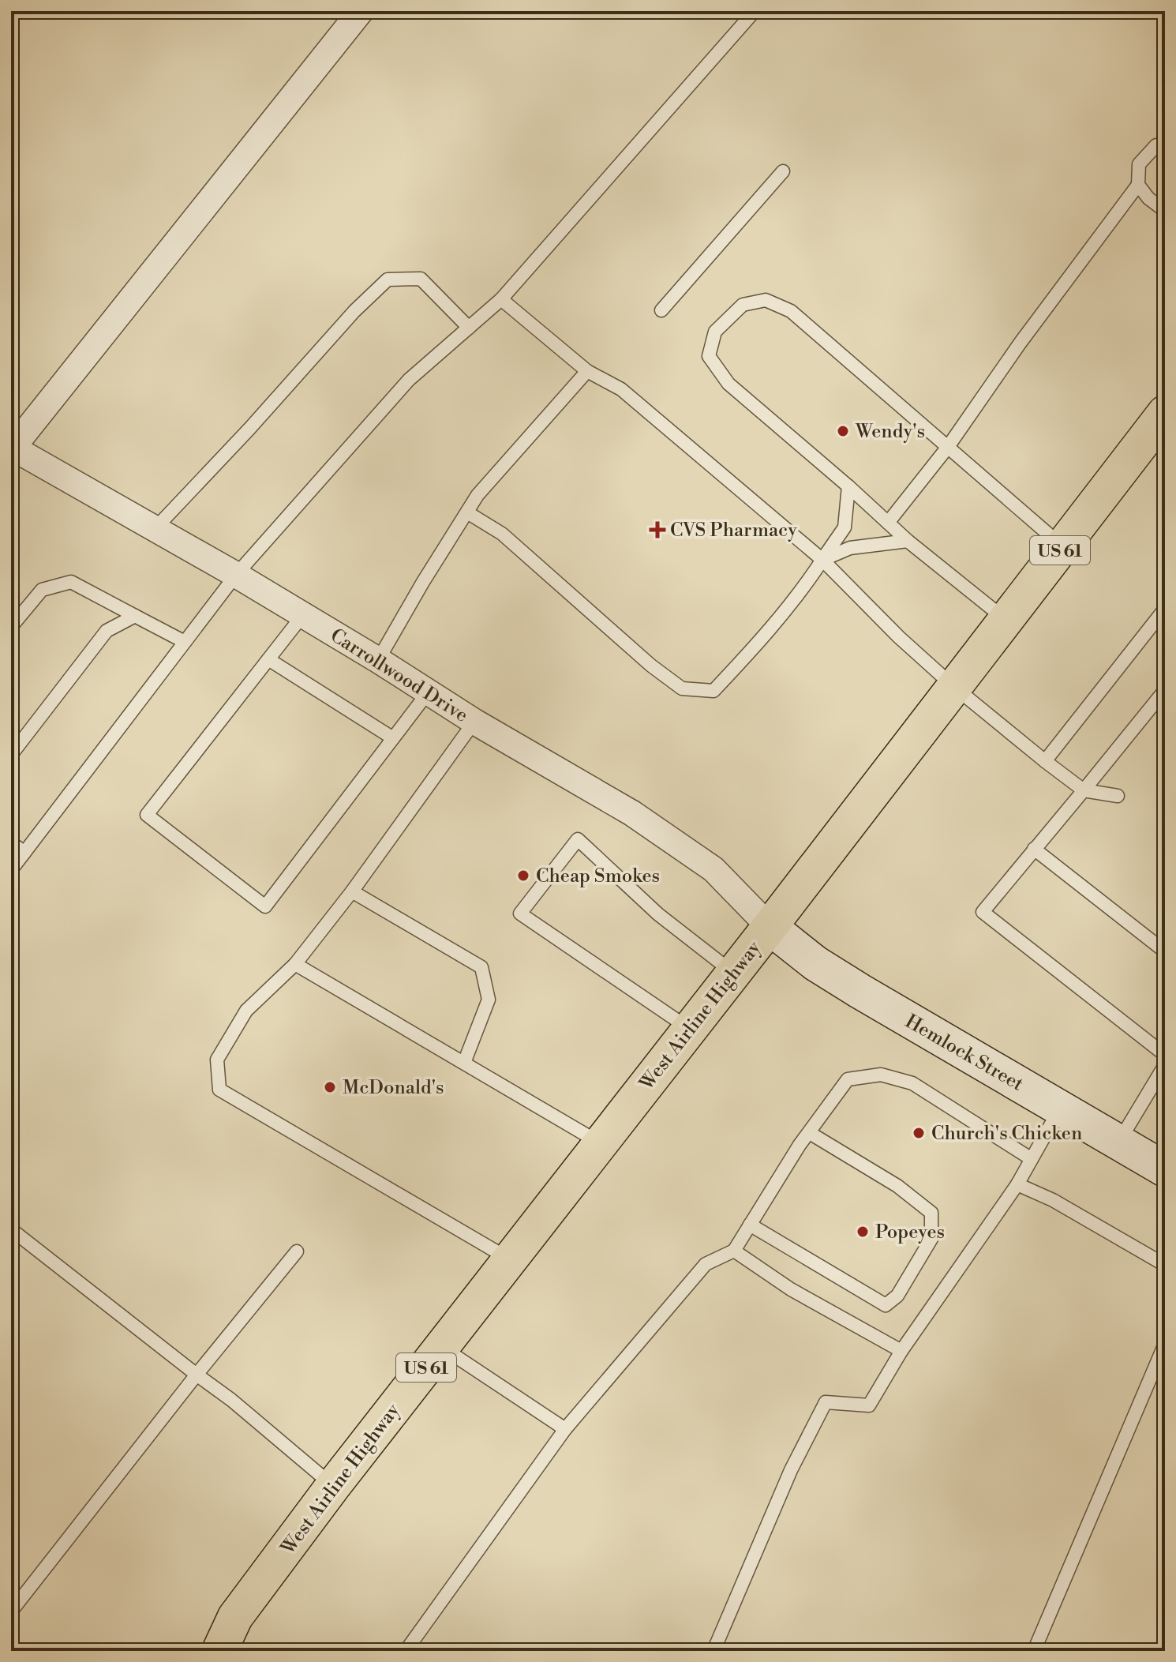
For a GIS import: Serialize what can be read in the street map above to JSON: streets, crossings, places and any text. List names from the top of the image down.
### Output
{
  "streets": {
    "highway": ["US 61", "West Airline Highway"],
    "street": ["Carrollwood Drive", "Hemlock Street"]
  },
  "crossings": [
    ["Carrollwood Drive", "West Airline Highway"],
    ["Carrollwood Drive", "Hemlock Street"],
    ["West Airline Highway", "Hemlock Street"]
  ],
  "places": {
    "other": [
      "Wendy's",
      "Cheap Smokes",
      "McDonald's",
      "Church's Chicken",
      "Popeyes"
    ],
    "health": ["CVS Pharmacy"]
  }
}
